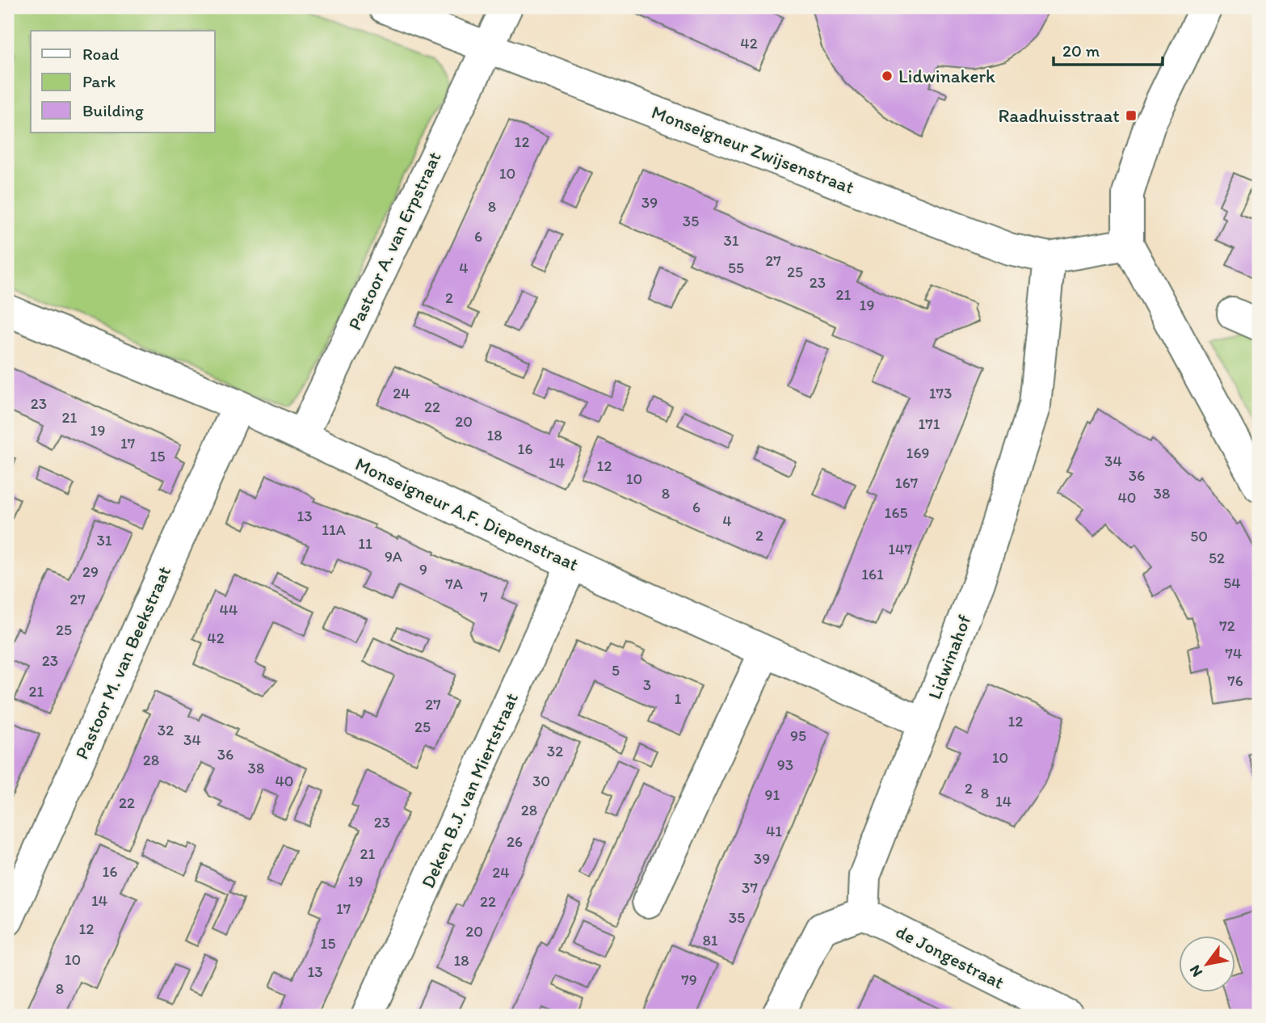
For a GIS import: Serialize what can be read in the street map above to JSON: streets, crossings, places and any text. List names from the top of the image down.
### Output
{
  "streets": {
    "street": [
      "Monseigneur Zwijsenstraat",
      "Pastoor A. van Erpstraat",
      "Monseigneur A.F. Diepenstraat",
      "Lidwinahof",
      "Pastoor M. van Beekstraat",
      "Deken B.J. van Miertstraat",
      "de Jongestraat"
    ]
  },
  "crossings": [
    ["Monseigneur Zwijsenstraat", "Pastoor A. van Erpstraat"],
    ["Monseigneur Zwijsenstraat", "Lidwinahof"],
    ["Pastoor A. van Erpstraat", "Monseigneur A.F. Diepenstraat"],
    ["Monseigneur A.F. Diepenstraat", "Lidwinahof"],
    ["Monseigneur A.F. Diepenstraat", "Pastoor M. van Beekstraat"],
    ["Monseigneur A.F. Diepenstraat", "Deken B.J. van Miertstraat"],
    ["Lidwinahof", "de Jongestraat"]
  ],
  "places": {
    "other": ["Lidwinakerk"],
    "transit": ["Raadhuisstraat"]
  },
  "house_numbers": [
    "42",
    "12",
    "10",
    "39",
    "8",
    "35",
    "6",
    "31",
    "27",
    "4",
    "55",
    "25",
    "23",
    "21",
    "2",
    "19",
    "24",
    "173",
    "23",
    "22",
    "21",
    "20",
    "171",
    "19",
    "18",
    "17",
    "16",
    "169",
    "15",
    "34",
    "14",
    "12",
    "36",
    "10",
    "167",
    "8",
    "38",
    "40",
    "6",
    "165",
    "13",
    "4",
    "11A",
    "2",
    "50",
    "31",
    "11",
    "147",
    "9A",
    "52",
    "9",
    "29",
    "161",
    "54",
    "7A",
    "7",
    "27",
    "44",
    "72",
    "25",
    "42",
    "74",
    "23",
    "5",
    "76",
    "3",
    "21",
    "1",
    "27",
    "12",
    "25",
    "32",
    "95",
    "34",
    "32",
    "36",
    "10",
    "28",
    "93",
    "38",
    "40",
    "30",
    "2",
    "8",
    "91",
    "14",
    "22",
    "28",
    "23",
    "41",
    "26",
    "21",
    "39",
    "16",
    "24",
    "19",
    "37",
    "14",
    "22",
    "17",
    "35",
    "12",
    "20",
    "81",
    "15",
    "10",
    "18",
    "13",
    "79",
    "8"
  ],
  "legend": ["Road", "Park", "Building"],
  "scale_bar": "20 m",
  "north": "bottom left"
}
